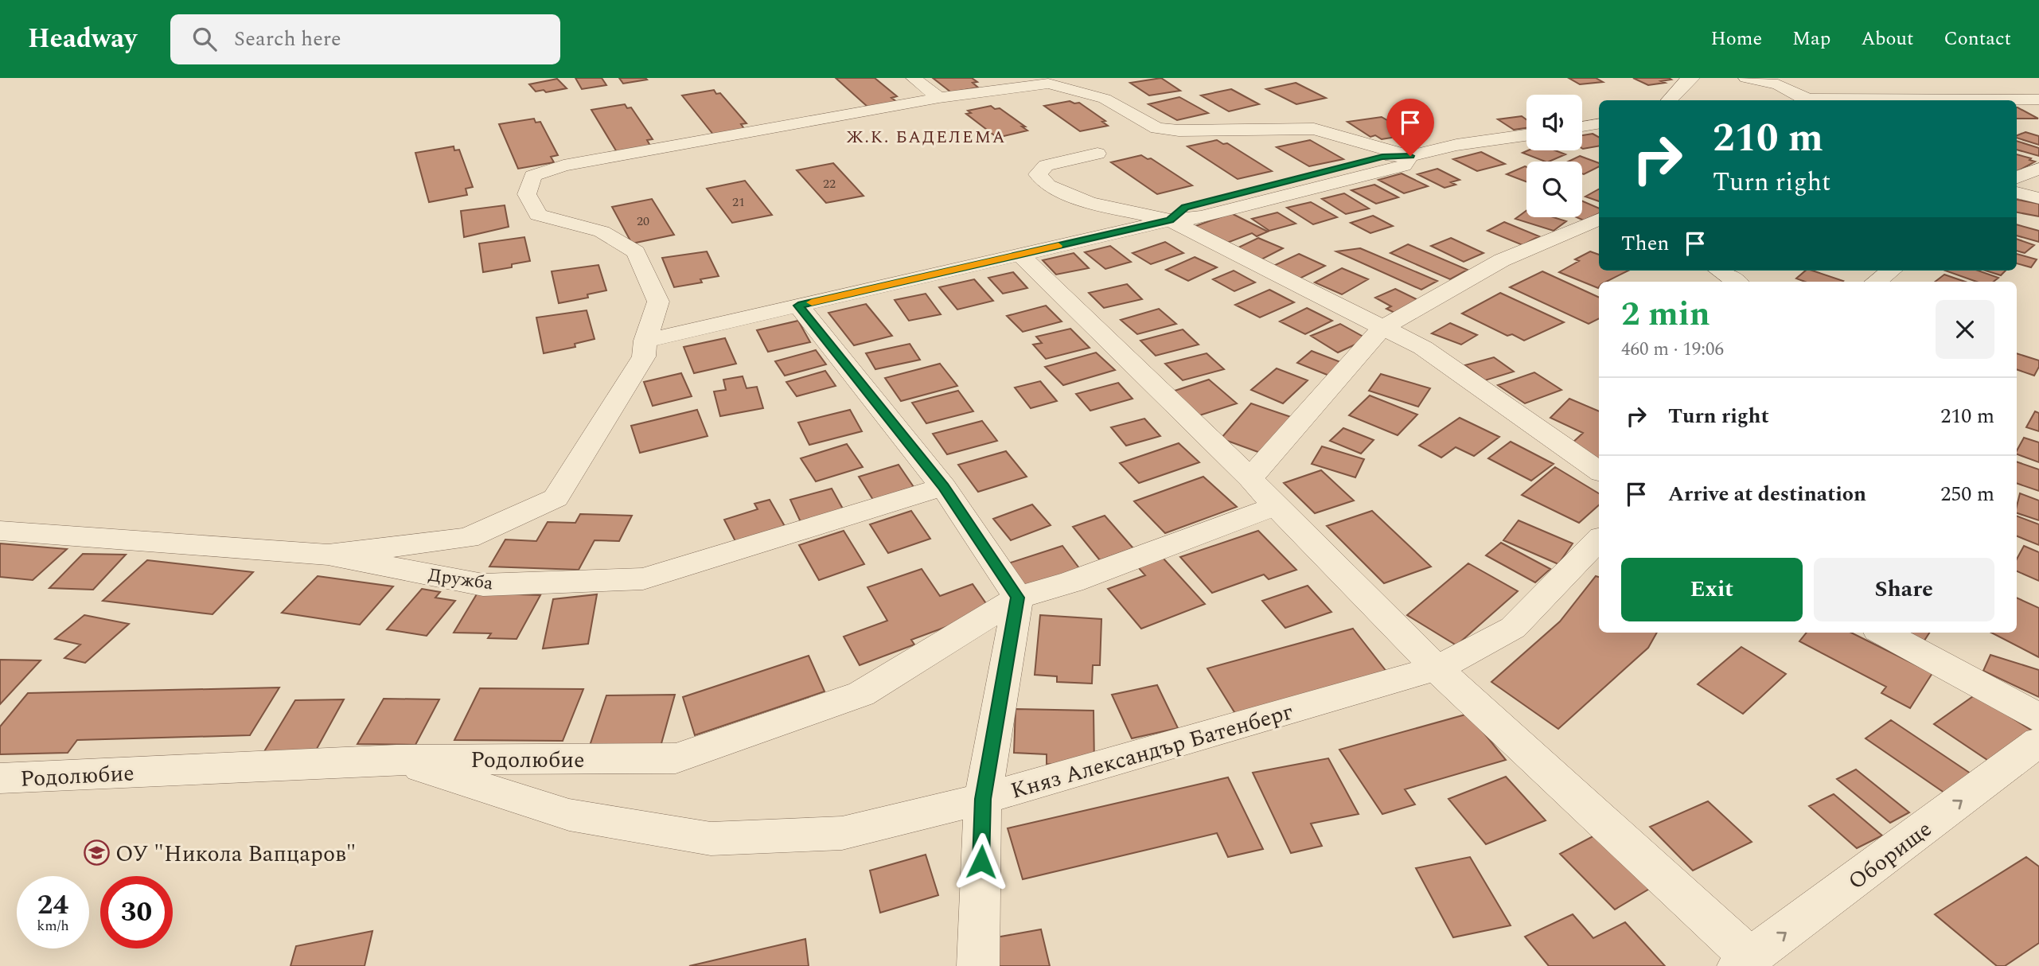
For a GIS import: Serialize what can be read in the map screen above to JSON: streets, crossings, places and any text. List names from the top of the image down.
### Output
{
  "streets": {
    "street": [
      "Дружба",
      "Княз Александър Батенберг",
      "Родолюбие",
      "Оборище"
    ]
  },
  "crossings": [
    ["Княз Александър Батенберг", "Родолюбие"]
  ],
  "one_way": ["Оборище"],
  "districts": ["Ж.К. БАДЕЛЕМА"],
  "places": {
    "school or university": ["ОУ \"Никола Вапцаров\""]
  },
  "house_numbers": ["22", "21", "20"],
  "page": {
    "header": "Headway",
    "search": "Search here",
    "nav": [
      "Home",
      "Map",
      "About",
      "Contact"
    ],
    "turn": ["210 m", "Turn right"],
    "then": "Then",
    "heading": ["2 min", "460 m · 19:06"],
    "list": [
      {
        "name": "Turn right",
        "value": "210 m"
      },
      {
        "name": "Arrive at destination",
        "value": "250 m"
      }
    ],
    "buttons": ["Exit", "Share"],
    "speed": "24 km/h",
    "limit": "30"
  }
}
